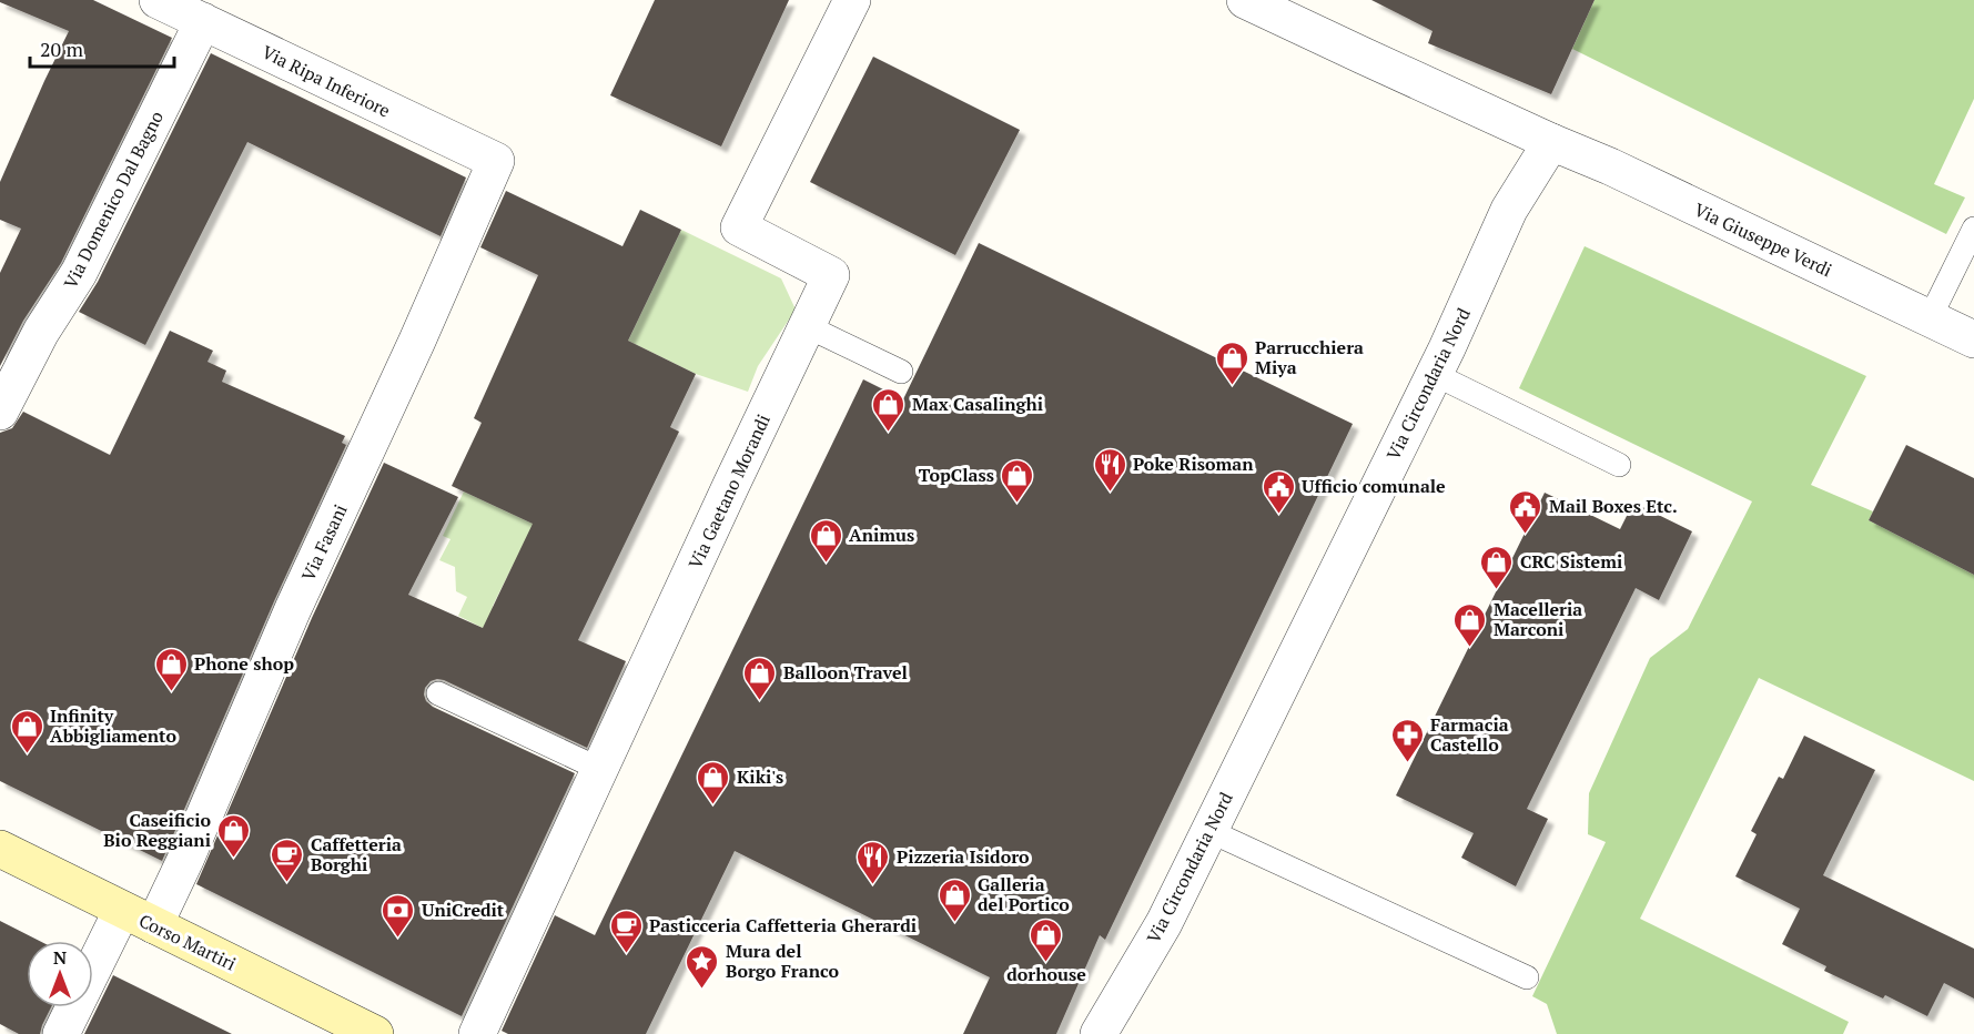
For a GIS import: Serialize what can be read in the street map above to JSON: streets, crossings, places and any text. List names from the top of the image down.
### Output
{
  "streets": {
    "main road": ["Corso Martiri"],
    "street": [
      "Via Ripa Inferiore",
      "Via Domenico Dal Bagno",
      "Via Giuseppe Verdi",
      "Via Circondaria Nord",
      "Via Gaetano Morandi",
      "Via Fasani"
    ]
  },
  "crossings": [
    ["Via Ripa Inferiore", "Via Domenico Dal Bagno"],
    ["Via Ripa Inferiore", "Via Fasani"],
    ["Via Giuseppe Verdi", "Via Circondaria Nord"],
    ["Via Fasani", "Corso Martiri"]
  ],
  "places": {
    "shop": [
      "Parrucchiera Miya",
      "Max Casalinghi",
      "TopClass",
      "Animus",
      "CRC Sistemi",
      "Macelleria Marconi",
      "Phone shop",
      "Balloon Travel",
      "Infinity Abbigliamento",
      "Kiki's",
      "Caseificio Bio Reggiani",
      "Galleria del Portico",
      "dorhouse"
    ],
    "restaurant": ["Poke Risoman", "Pizzeria Isidoro"],
    "public building": ["Ufficio comunale", "Mail Boxes Etc."],
    "pharmacy": ["Farmacia Castello"],
    "cafe": ["Caffetteria Borghi", "Pasticceria Caffetteria Gherardi"],
    "bank": ["UniCredit"],
    "place": ["Mura del Borgo Franco"]
  },
  "scale_bar": "20 m",
  "north": "top"
}
